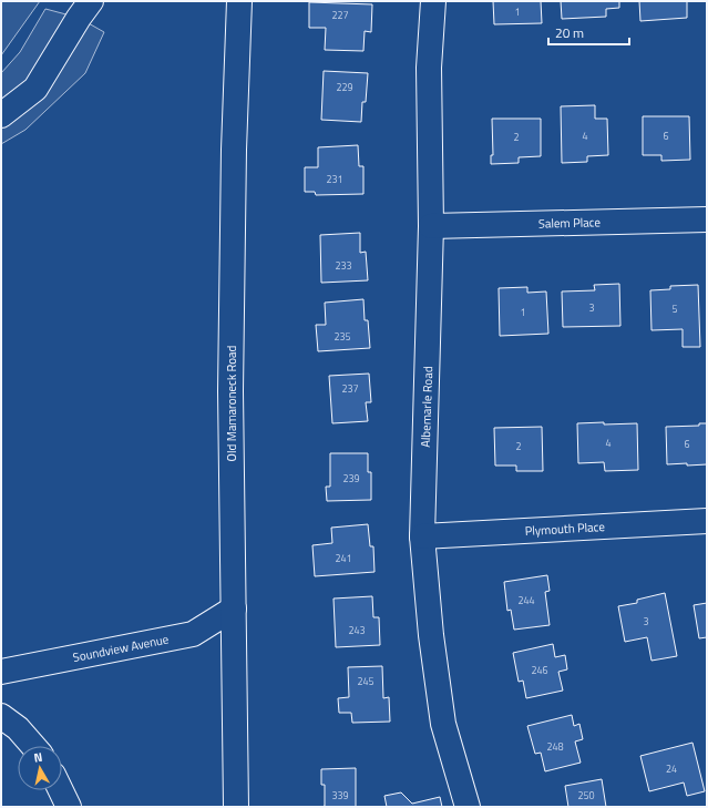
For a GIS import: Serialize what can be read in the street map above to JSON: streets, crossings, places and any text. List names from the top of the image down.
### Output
{
  "streets": {
    "street": [
      "Salem Place",
      "Old Mamaroneck Road",
      "Albemarle Road",
      "Plymouth Place",
      "Soundview Avenue"
    ]
  },
  "crossings": [
    ["Salem Place", "Albemarle Road"],
    ["Old Mamaroneck Road", "Soundview Avenue"],
    ["Albemarle Road", "Plymouth Place"]
  ],
  "house_numbers": [
    "1",
    "227",
    "229",
    "4",
    "6",
    "2",
    "231",
    "233",
    "3",
    "5",
    "1",
    "235",
    "237",
    "4",
    "6",
    "2",
    "239",
    "241",
    "244",
    "3",
    "243",
    "246",
    "245",
    "248",
    "24",
    "339",
    "250"
  ],
  "scale_bar": "20 m",
  "north": "top"
}
